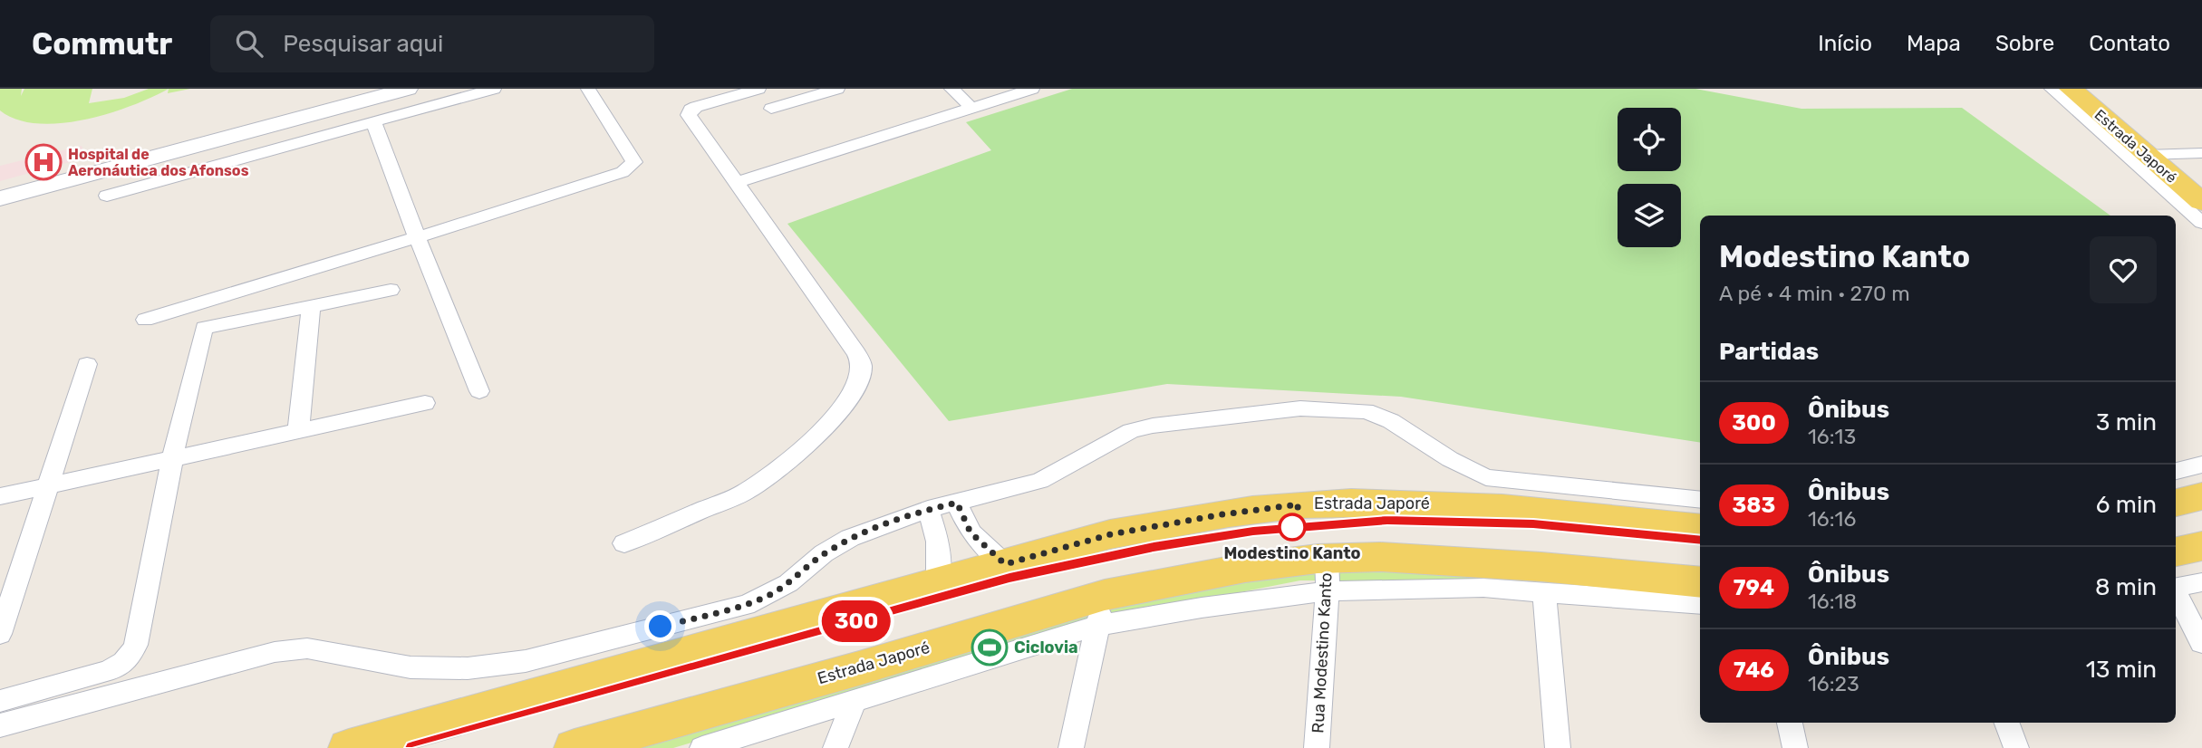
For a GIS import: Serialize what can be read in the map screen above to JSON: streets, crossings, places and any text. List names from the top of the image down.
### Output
{
  "streets": {
    "main road": ["Estrada Japoré"],
    "street": ["Rua Modestino Kanto"]
  },
  "crossings": [
    ["Estrada Japoré", "Rua Modestino Kanto"]
  ],
  "places": {
    "hospital": ["Hospital de Aeronáutica dos Afonsos"],
    "other": ["Modestino Kanto"],
    "sports": ["Ciclovia"]
  },
  "lines": ["bus line 300"],
  "page": {
    "header": "Commutr",
    "search": "Pesquisar aqui",
    "nav": [
      "Início",
      "Mapa",
      "Sobre",
      "Contato"
    ],
    "on_map": "300",
    "heading": [
      ["Modestino Kanto", "A pé · 4 min · 270 m"],
      "Partidas"
    ],
    "list": [
      {
        "mark": "300",
        "name": "Ônibus",
        "note": "16:13",
        "value": "3 min"
      },
      {
        "mark": "383",
        "name": "Ônibus",
        "note": "16:16",
        "value": "6 min"
      },
      {
        "mark": "794",
        "name": "Ônibus",
        "note": "16:18",
        "value": "8 min"
      },
      {
        "mark": "746",
        "name": "Ônibus",
        "note": "16:23",
        "value": "13 min"
      }
    ]
  }
}
